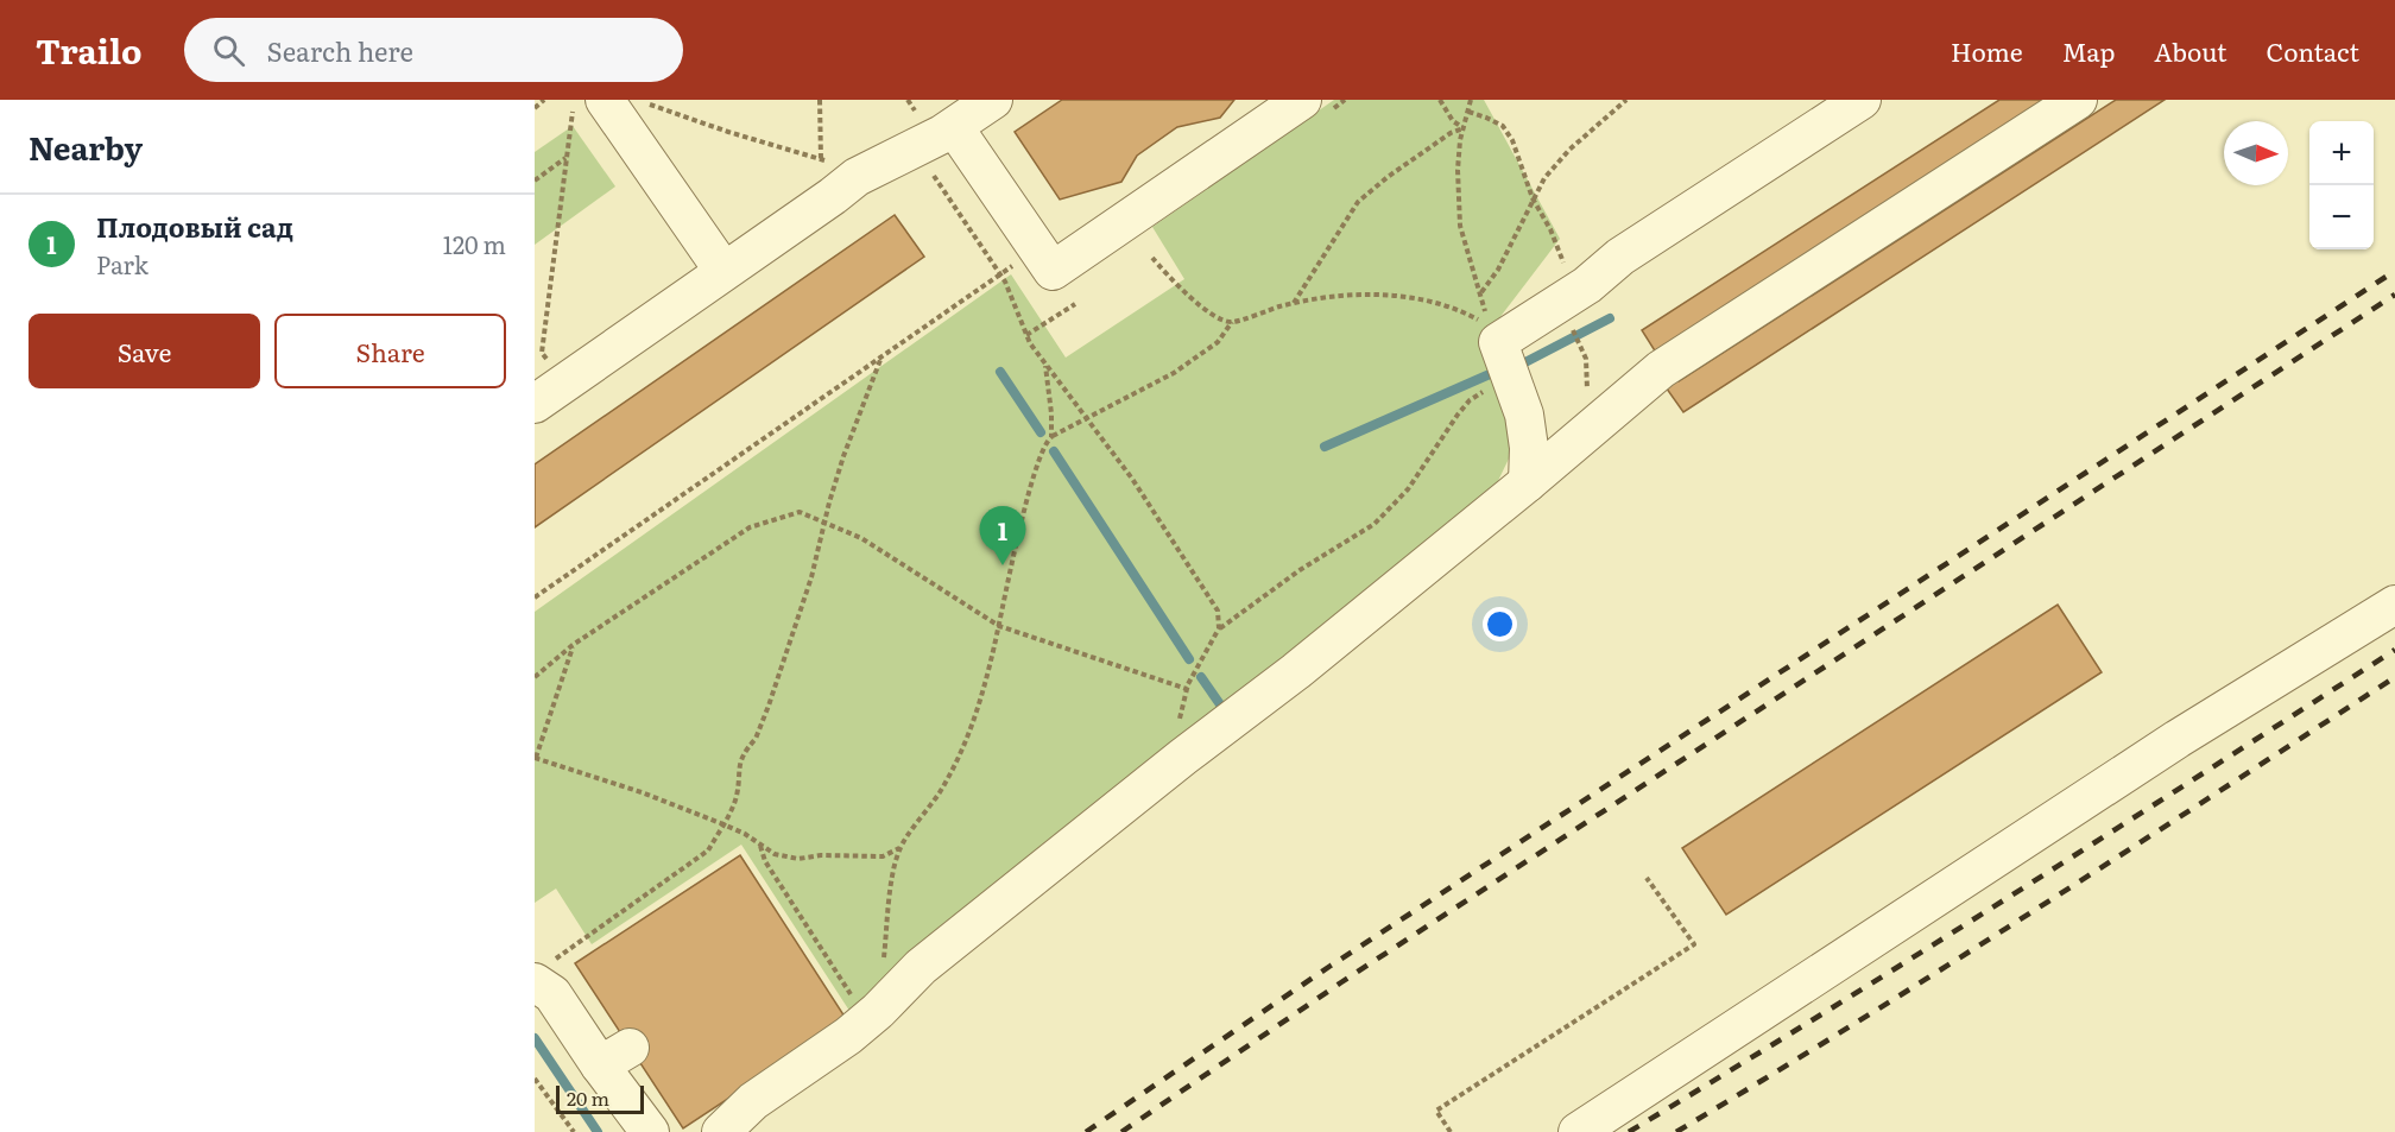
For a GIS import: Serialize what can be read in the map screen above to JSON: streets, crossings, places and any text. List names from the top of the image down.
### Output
{
  "scale_bar": "20 m",
  "north": "right",
  "page": {
    "header": "Trailo",
    "search": "Search here",
    "nav": [
      "Home",
      "Map",
      "About",
      "Contact"
    ],
    "heading": "Nearby",
    "map_buttons": ["+", "−"],
    "list": [
      {
        "mark": "1",
        "name": "Плодовый сад",
        "note": "Park",
        "value": "120 m"
      }
    ],
    "buttons": ["Save", "Share"],
    "pins": "1",
    "scale": "20 m"
  }
}
